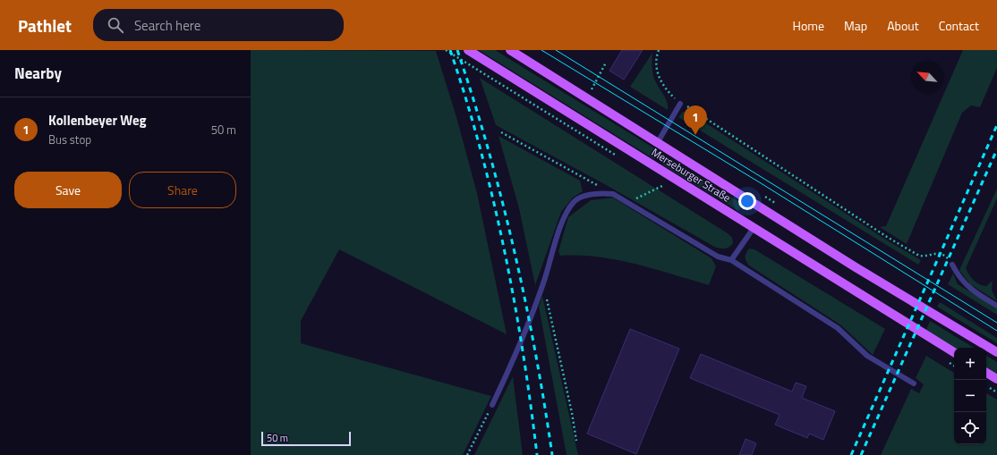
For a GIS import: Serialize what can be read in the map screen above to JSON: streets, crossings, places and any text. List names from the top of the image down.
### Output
{
  "streets": {
    "main road": ["Merseburger Straße"]
  },
  "scale_bar": "50 m",
  "north": "top left",
  "page": {
    "header": "Pathlet",
    "search": "Search here",
    "nav": [
      "Home",
      "Map",
      "About",
      "Contact"
    ],
    "heading": "Nearby",
    "list": [
      {
        "mark": "1",
        "name": "Kollenbeyer Weg",
        "note": "Bus stop",
        "value": "50 m"
      }
    ],
    "pins": "1",
    "buttons": ["Save", "Share"],
    "map_buttons": ["+", "−"],
    "scale": "50 m"
  }
}
